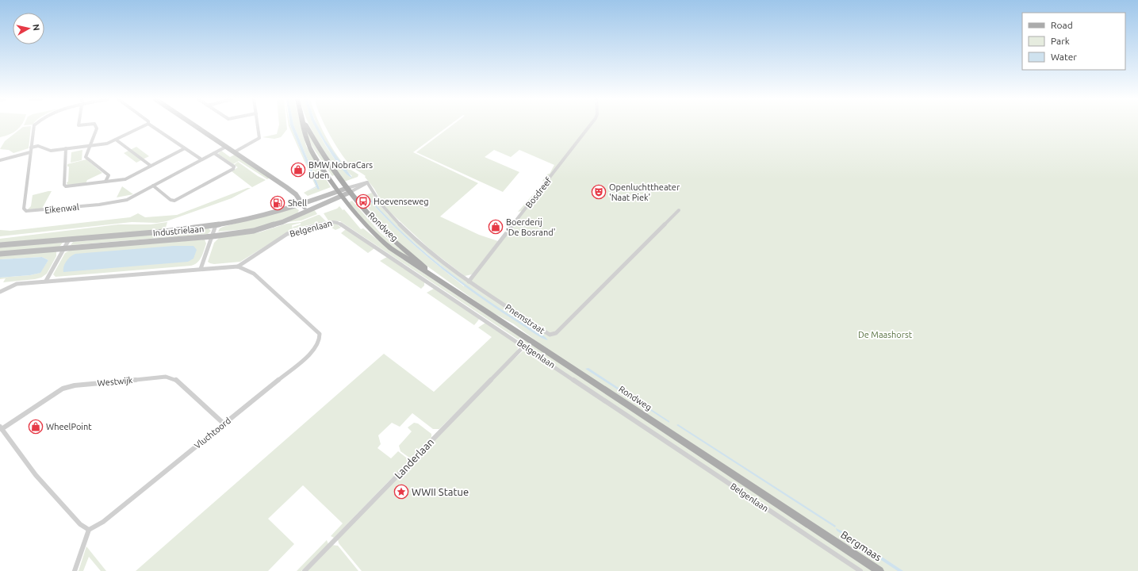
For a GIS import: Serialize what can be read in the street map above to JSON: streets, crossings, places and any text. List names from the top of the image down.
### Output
{
  "streets": {
    "main road": ["Rondweg", "Industrielaan", "Bergmaas"],
    "street": [
      "Bosdreef",
      "Eikenwal",
      "Belgenlaan",
      "Pnemstraat",
      "Westwijk",
      "Vluchtoord",
      "Landerlaan"
    ]
  },
  "crossings": [
    ["Bosdreef", "Pnemstraat"],
    ["Rondweg", "Industrielaan"],
    ["Rondweg", "Pnemstraat"],
    ["Rondweg", "Bergmaas"],
    ["Belgenlaan", "Vluchtoord"],
    ["Belgenlaan", "Landerlaan"],
    ["Industrielaan", "Pnemstraat"],
    ["Westwijk", "Vluchtoord"]
  ],
  "parks": ["De Maashorst"],
  "places": {
    "shop": ["BMW NobraCars Uden", "Boerderij 'De Bosrand'", "WheelPoint"],
    "theatre": ["Openluchttheater 'Naat Piek'"],
    "bus stop": ["Hoevenseweg"],
    "fuel station": ["Shell"],
    "place": ["WWII Statue"]
  },
  "legend": ["Road", "Park", "Water"],
  "north": "right"
}
